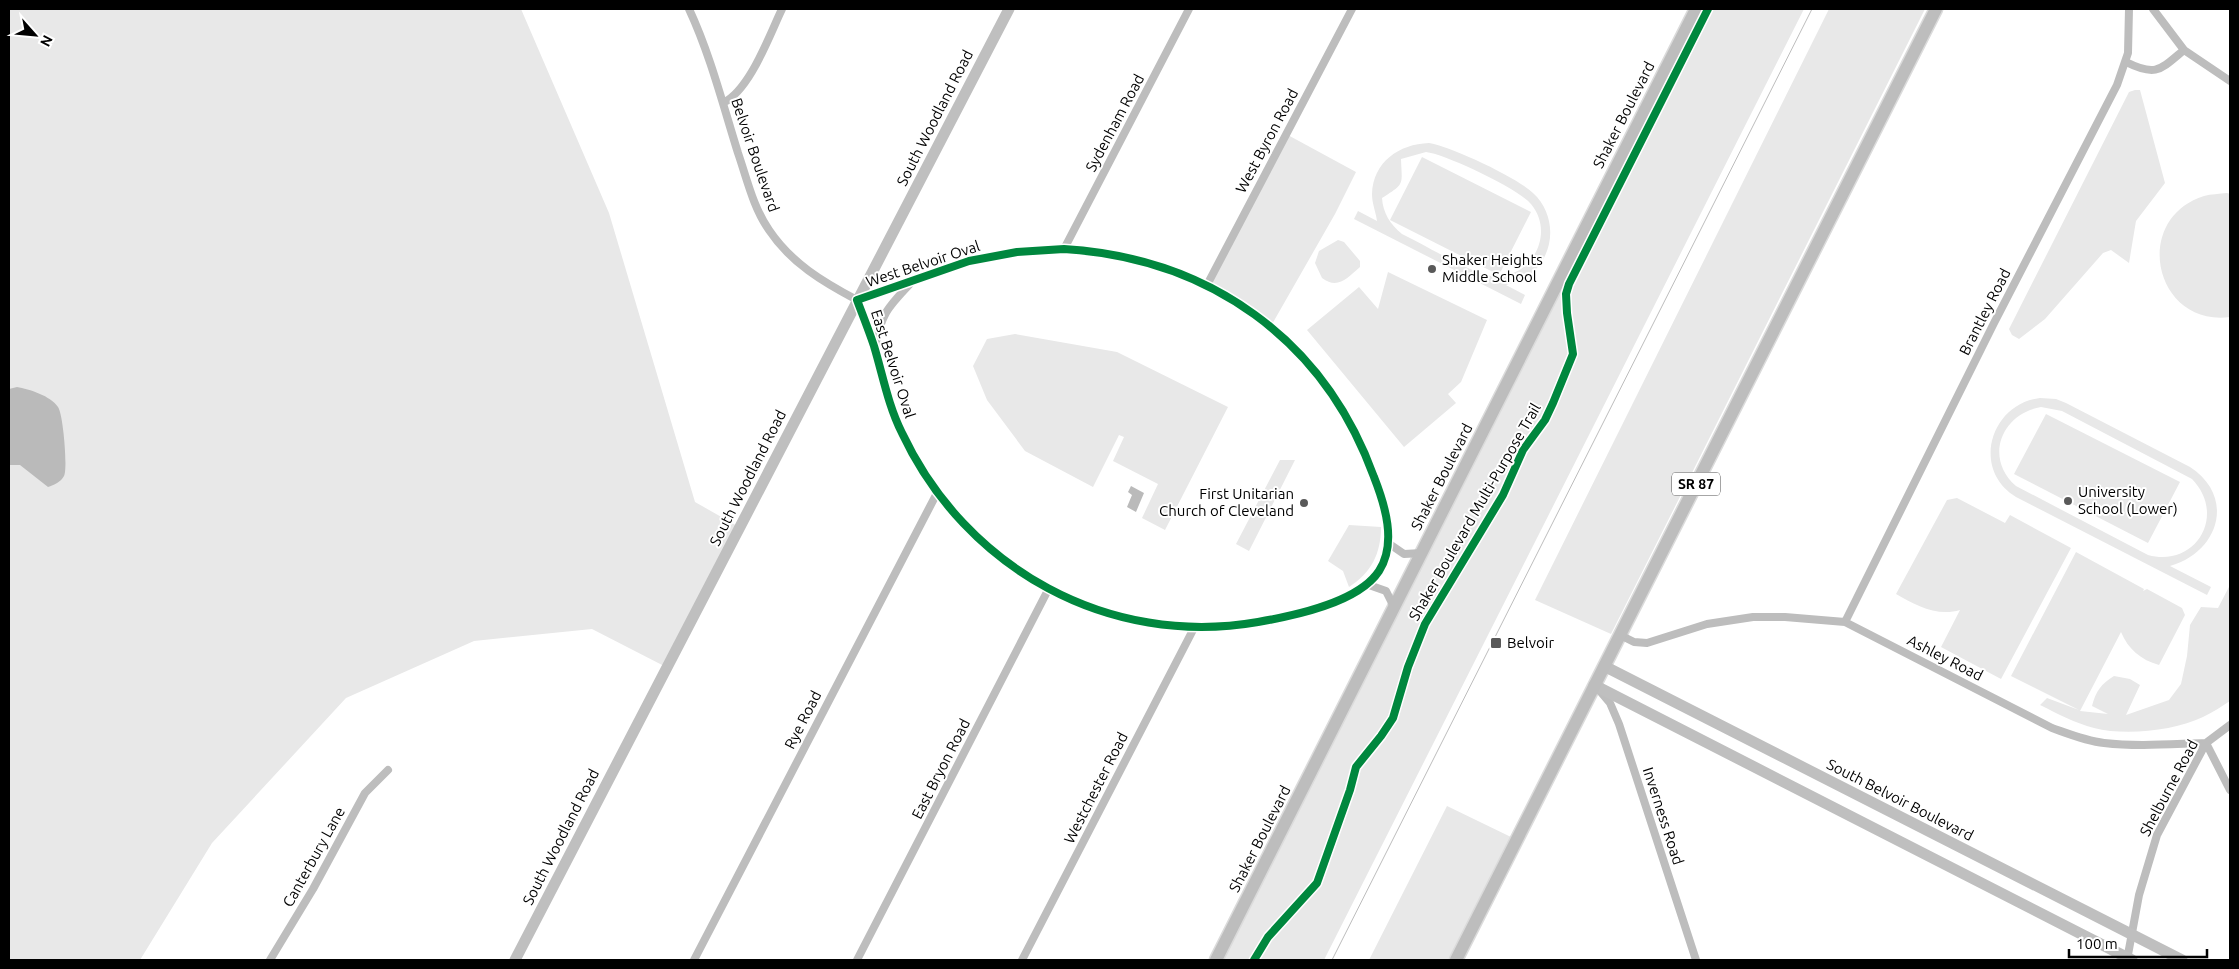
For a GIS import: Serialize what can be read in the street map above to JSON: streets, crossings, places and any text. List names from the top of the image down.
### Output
{
  "streets": {
    "main road": ["Shaker Boulevard", "SR 87"],
    "street": [
      "South Woodland Road",
      "Sydenham Road",
      "West Byron Road",
      "Belvoir Boulevard",
      "West Belvoir Oval",
      "Brantley Road",
      "East Belvoir Oval",
      "Ashley Road",
      "Rye Road",
      "East Bryon Road",
      "Westchester Road",
      "Shelburne Road",
      "South Belvoir Boulevard",
      "Inverness Road",
      "Canterbury Lane"
    ],
    "cycle path": ["Shaker Boulevard Multi-Purpose Trail"]
  },
  "crossings": [
    ["South Woodland Road", "Belvoir Boulevard"],
    ["South Woodland Road", "West Belvoir Oval"],
    ["South Woodland Road", "East Belvoir Oval"],
    ["Sydenham Road", "West Belvoir Oval"],
    ["West Byron Road", "West Belvoir Oval"],
    ["Belvoir Boulevard", "West Belvoir Oval"],
    ["Belvoir Boulevard", "East Belvoir Oval"],
    ["West Belvoir Oval", "East Belvoir Oval"],
    ["Brantley Road", "Ashley Road"],
    ["East Belvoir Oval", "Rye Road"],
    ["East Belvoir Oval", "East Bryon Road"],
    ["East Belvoir Oval", "Westchester Road"],
    ["SR 87", "Ashley Road"],
    ["SR 87", "South Belvoir Boulevard"],
    ["SR 87", "Inverness Road"],
    ["Ashley Road", "Shelburne Road"],
    ["Shelburne Road", "South Belvoir Boulevard"]
  ],
  "places": {
    "other": ["Shaker Heights Middle School", "University School (Lower)", "First Unitarian Church of Cleveland"],
    "transit": ["Belvoir"]
  },
  "scale_bar": "100 m",
  "north": "bottom right"
}
